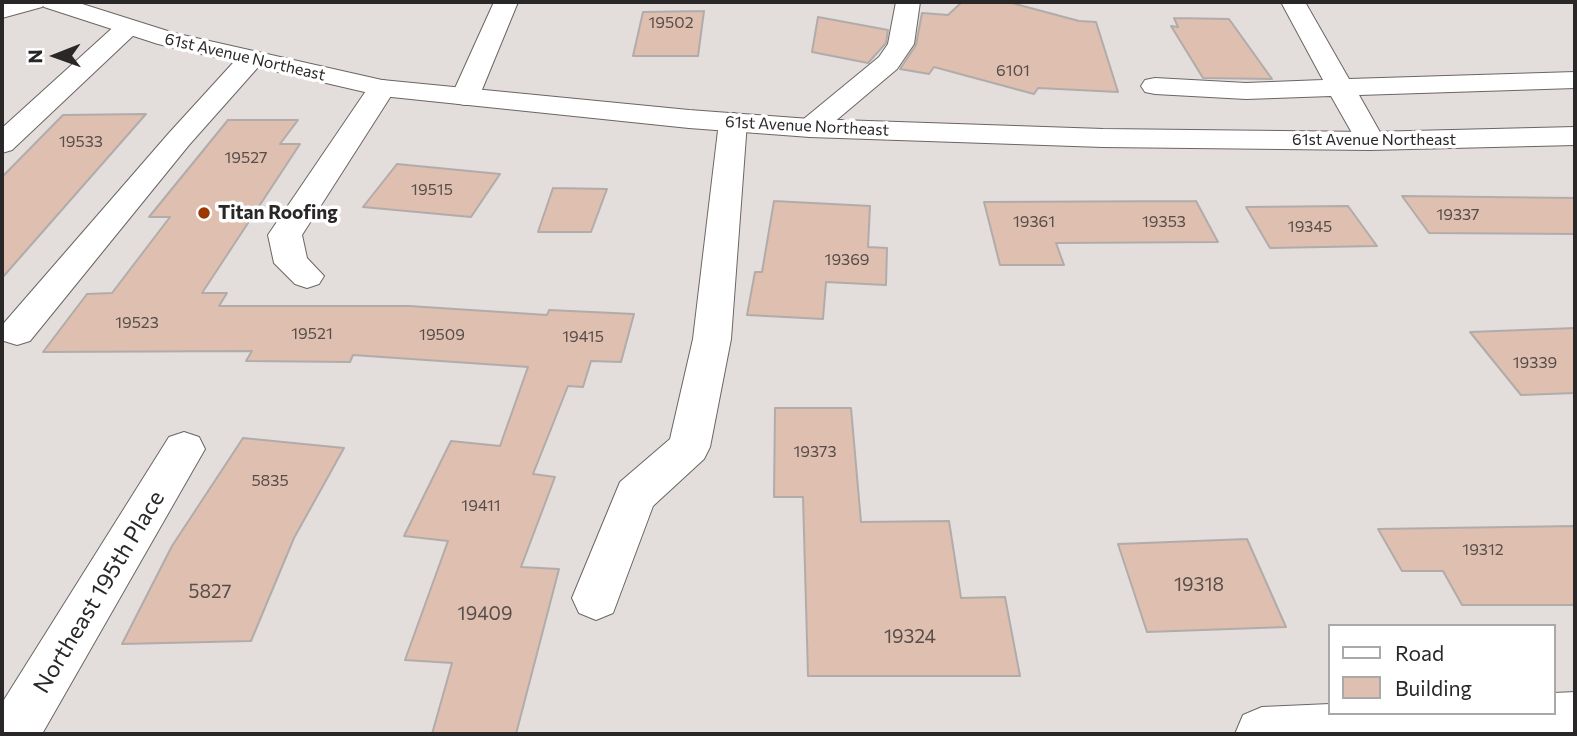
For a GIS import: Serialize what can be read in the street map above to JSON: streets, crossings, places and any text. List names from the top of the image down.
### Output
{
  "streets": {
    "main road": ["61st Avenue Northeast", "Northeast 195th Place"]
  },
  "places": ["Titan Roofing"],
  "house_numbers": [
    "19502",
    "6101",
    "19533",
    "19527",
    "19515",
    "19337",
    "19361",
    "19353",
    "19345",
    "19369",
    "19523",
    "19521",
    "19509",
    "19415",
    "19339",
    "19373",
    "5835",
    "19411",
    "19312",
    "19318",
    "5827",
    "19409",
    "19324"
  ],
  "legend": ["Road", "Building"],
  "north": "left"
}
